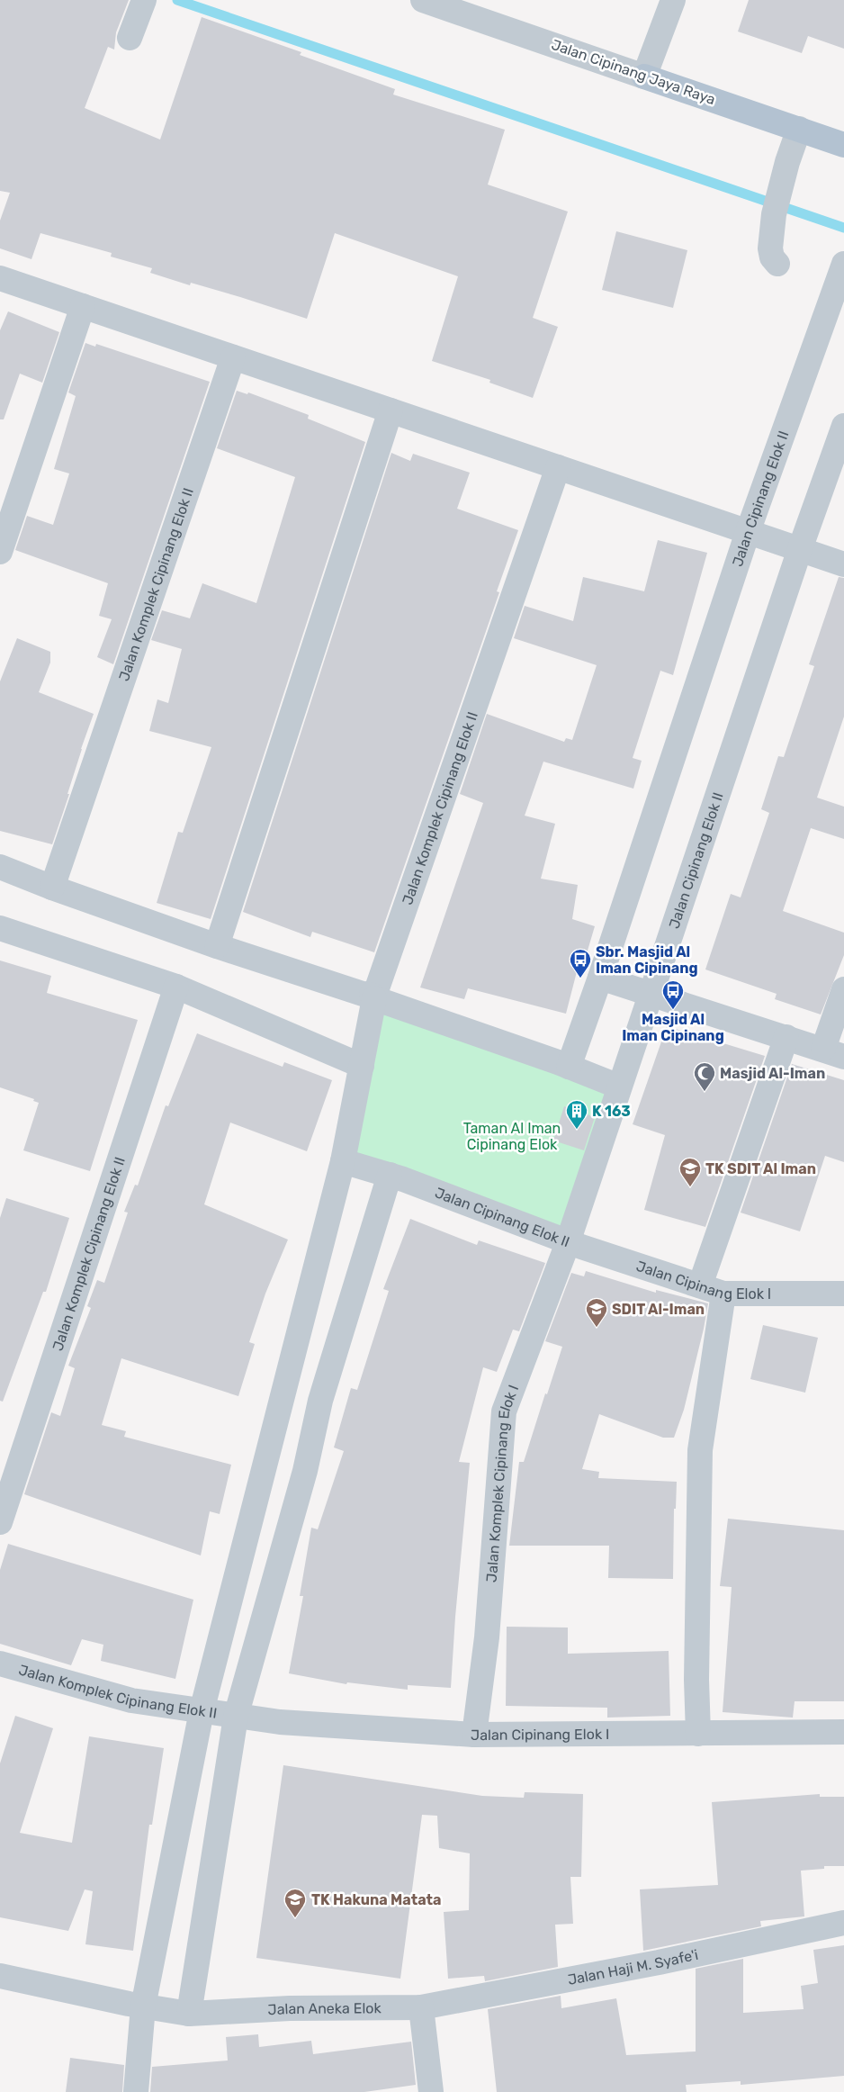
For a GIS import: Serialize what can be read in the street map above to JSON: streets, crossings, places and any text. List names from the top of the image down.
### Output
{
  "streets": {
    "main road": ["Jalan Cipinang Jaya Raya"],
    "street": [
      "Jalan Cipinang Elok II",
      "Jalan Komplek Cipinang Elok II",
      "Jalan Cipinang Elok I",
      "Jalan Komplek Cipinang Elok I",
      "Jalan Haji M. Syafe'i",
      "Jalan Aneka Elok"
    ]
  },
  "crossings": [
    ["Jalan Cipinang Elok II", "Jalan Komplek Cipinang Elok II"],
    ["Jalan Cipinang Elok II", "Jalan Cipinang Elok I"],
    ["Jalan Cipinang Elok II", "Jalan Komplek Cipinang Elok I"],
    ["Jalan Komplek Cipinang Elok II", "Jalan Cipinang Elok I"],
    ["Jalan Komplek Cipinang Elok II", "Jalan Aneka Elok"],
    ["Jalan Cipinang Elok I", "Jalan Komplek Cipinang Elok I"],
    ["Jalan Haji M. Syafe'i", "Jalan Aneka Elok"]
  ],
  "parks": ["Taman Al Iman Cipinang Elok"],
  "places": {
    "bus stop": ["Sbr. Masjid Al Iman Cipinang", "Masjid Al Iman Cipinang"],
    "mosque": ["Masjid Al-Iman"],
    "building": ["K 163"],
    "school or university": ["TK SDIT Al Iman", "SDIT Al-Iman", "TK Hakuna Matata"]
  }
}
